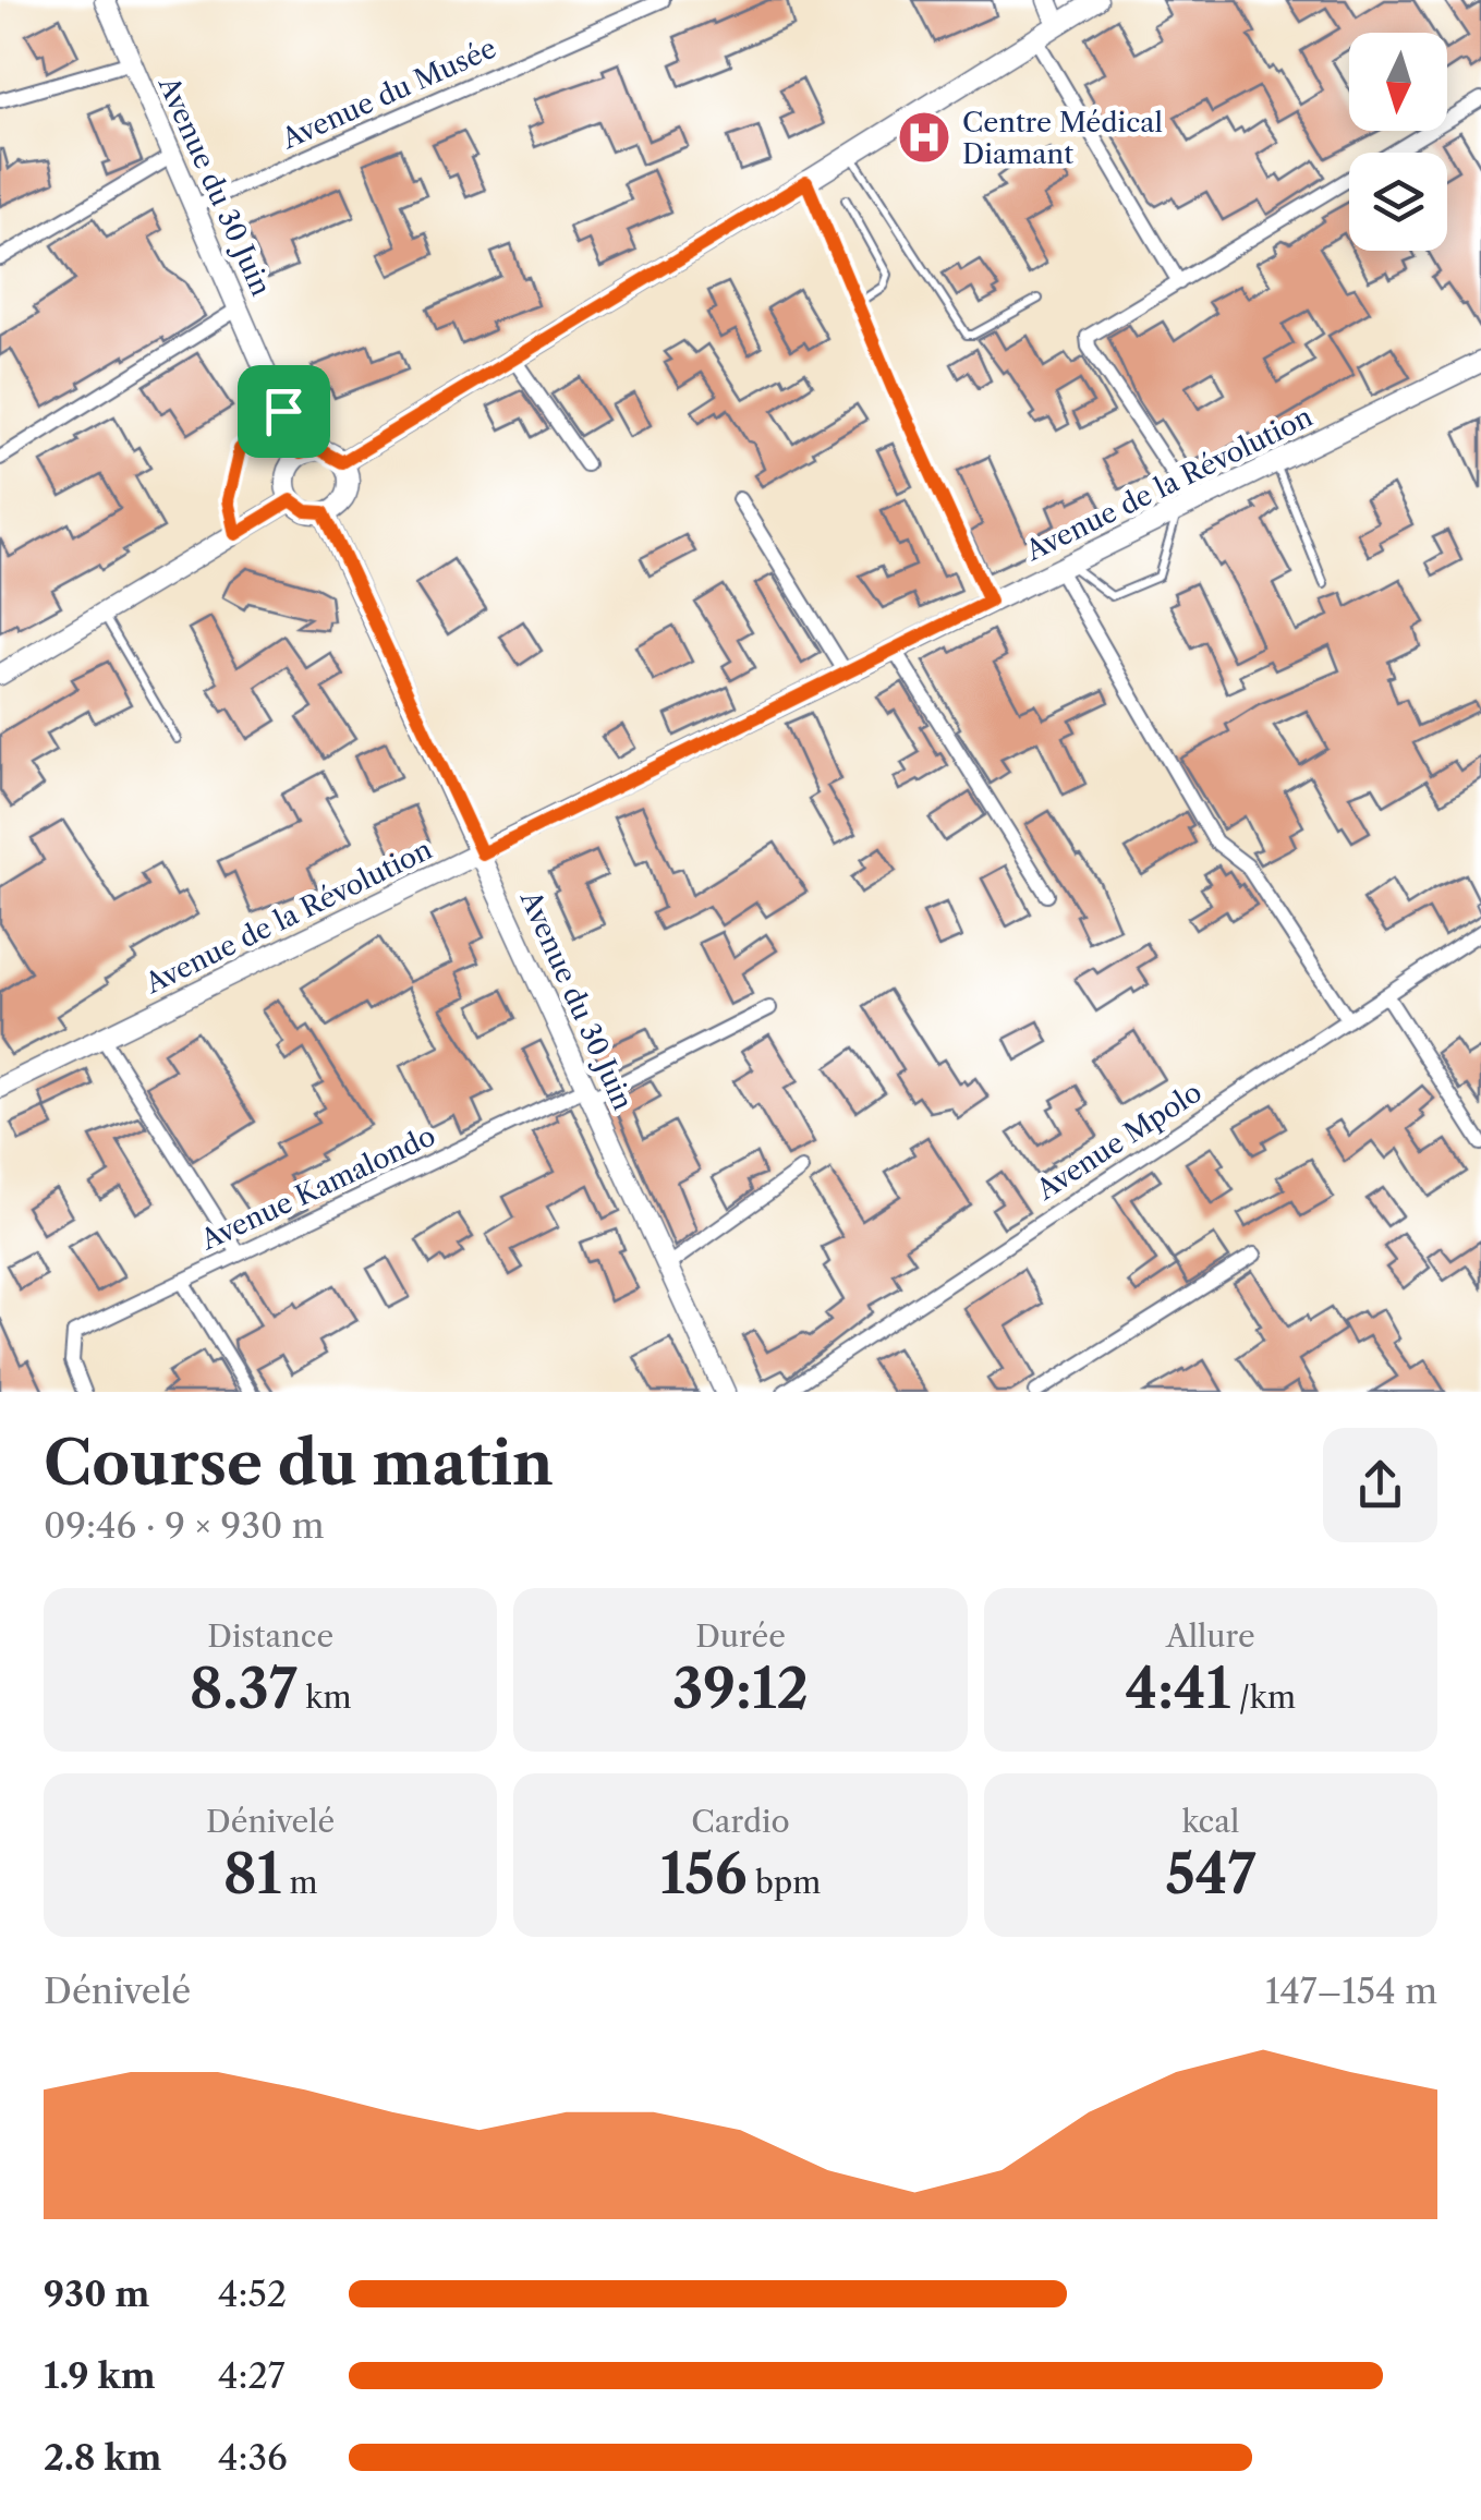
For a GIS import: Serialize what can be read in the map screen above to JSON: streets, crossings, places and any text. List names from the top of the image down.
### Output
{
  "streets": {
    "street": [
      "Avenue du Musée",
      "Avenue du 30 Juin",
      "Avenue de la Révolution",
      "Avenue Mpolo",
      "Avenue Kamalondo"
    ]
  },
  "crossings": [
    ["Avenue du Musée", "Avenue du 30 Juin"],
    ["Avenue du 30 Juin", "Avenue de la Révolution"],
    ["Avenue du 30 Juin", "Avenue Kamalondo"]
  ],
  "places": {
    "hospital": ["Centre Médical Diamant"]
  },
  "north": "bottom",
  "page": {
    "heading": ["Course du matin", "09:46 · 9 × 930 m"],
    "stats": [
      ["Distance", "8.37 km"],
      ["Durée", "39:12"],
      ["Allure", "4:41 /km"],
      ["Dénivelé", "81 m"],
      ["Cardio", "156 bpm"],
      ["kcal", "547"]
    ],
    "chart": ["Dénivelé", "147–154 m"],
    "list": [
      {
        "name": "930 m",
        "note": "4:52"
      },
      {
        "name": "1.9 km",
        "note": "4:27"
      },
      {
        "name": "2.8 km",
        "note": "4:36"
      }
    ]
  }
}
